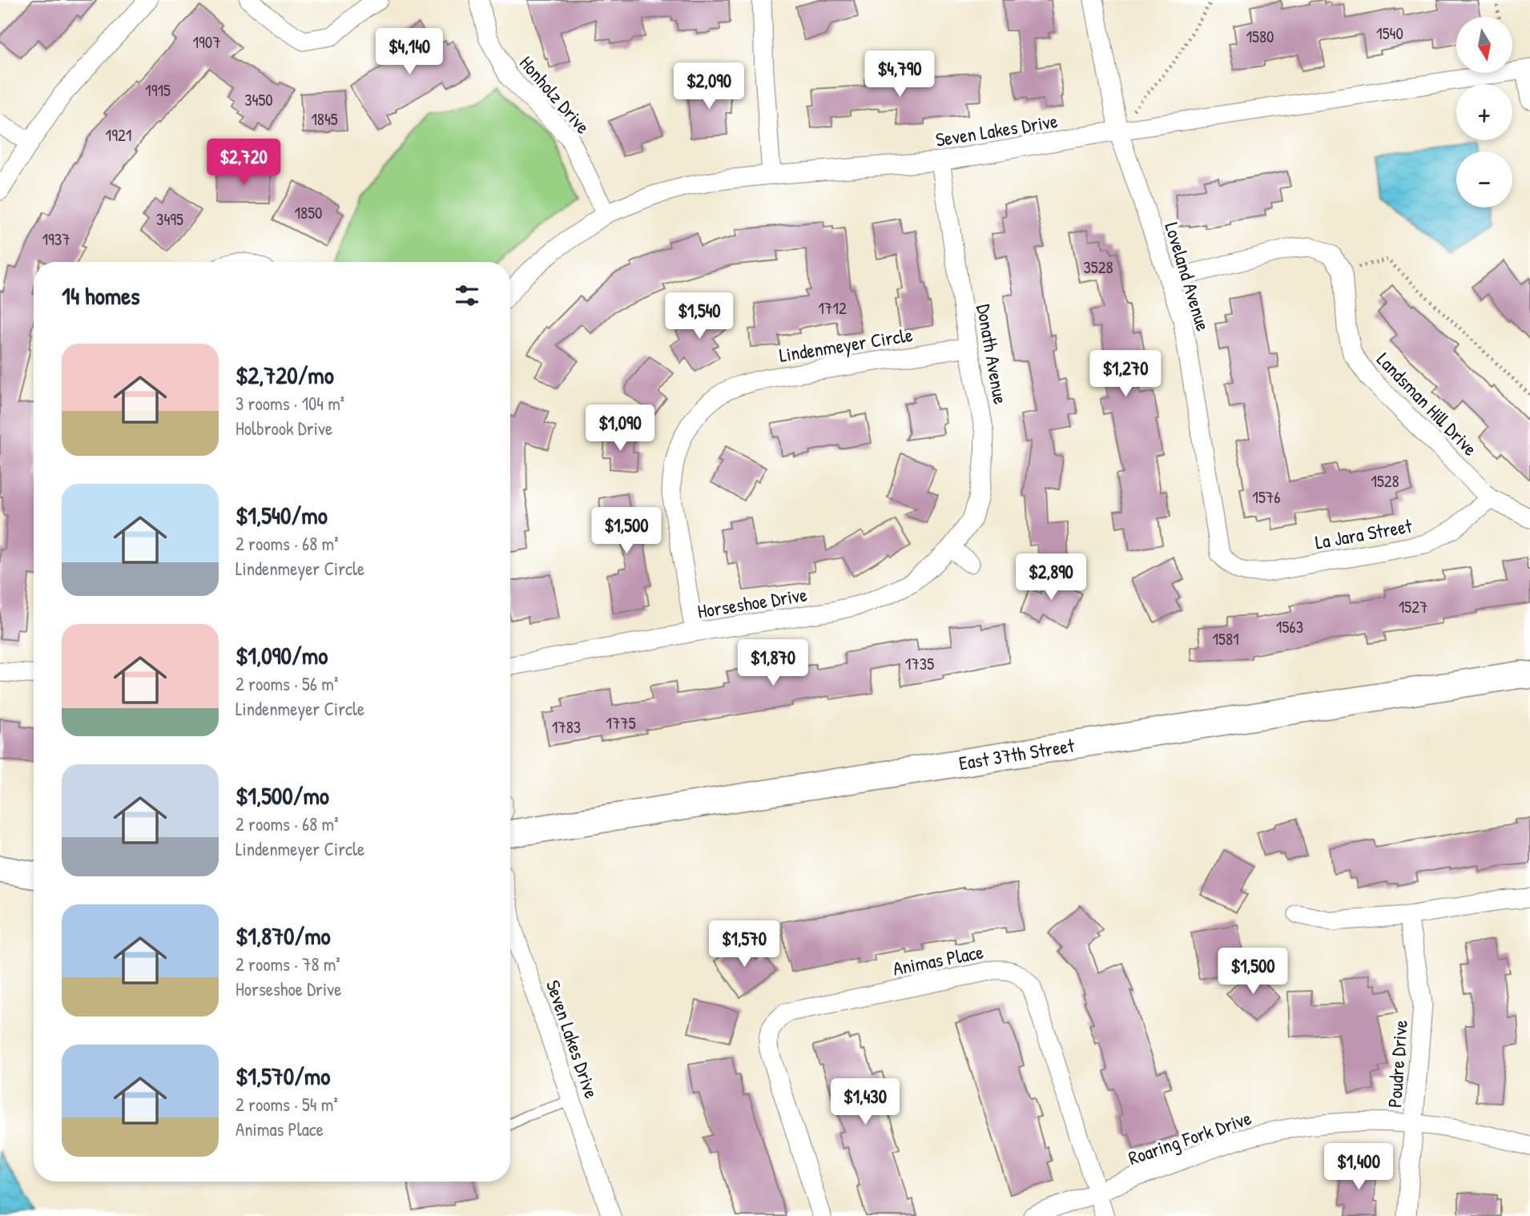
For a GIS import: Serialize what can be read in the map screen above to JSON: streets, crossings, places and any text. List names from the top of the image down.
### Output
{
  "streets": {
    "main road": ["East 37th Street"],
    "street": [
      "Honholz Drive",
      "Seven Lakes Drive",
      "Loveland Avenue",
      "Lindenmeyer Circle",
      "Donath Avenue",
      "Landsman Hill Drive",
      "La Jara Street",
      "Horseshoe Drive",
      "Animas Place",
      "Poudre Drive",
      "Roaring Fork Drive"
    ]
  },
  "crossings": [
    ["Honholz Drive", "Seven Lakes Drive"],
    ["Seven Lakes Drive", "Loveland Avenue"],
    ["Seven Lakes Drive", "Donath Avenue"],
    ["Loveland Avenue", "La Jara Street"],
    ["Lindenmeyer Circle", "Donath Avenue"],
    ["Lindenmeyer Circle", "Horseshoe Drive"],
    ["Donath Avenue", "Horseshoe Drive"],
    ["Landsman Hill Drive", "La Jara Street"],
    ["Animas Place", "Roaring Fork Drive"],
    ["Poudre Drive", "Roaring Fork Drive"]
  ],
  "house_numbers": [
    "1540",
    "1580",
    "1907",
    "1915",
    "3450",
    "1845",
    "1921",
    "1850",
    "3495",
    "1937",
    "3528",
    "1712",
    "1528",
    "1576",
    "1527",
    "1563",
    "1581",
    "1735",
    "1775",
    "1783"
  ],
  "north": "bottom",
  "page": {
    "map_buttons": ["+", "−"],
    "price": [
      "$4,140",
      "$4,790",
      "$2,090",
      "$2,720",
      "$1,540",
      "$1,270",
      "$1,090",
      "$1,500",
      "$2,890",
      "$1,870",
      "$1,570",
      "$1,500",
      "$1,430",
      "$1,400"
    ],
    "heading": "14 homes",
    "list": [
      {
        "name": "$2,720/mo",
        "note": "3 rooms · 104 m² · Holbrook Drive"
      },
      {
        "name": "$1,540/mo",
        "note": "2 rooms · 68 m² · Lindenmeyer Circle"
      },
      {
        "name": "$1,090/mo",
        "note": "2 rooms · 56 m² · Lindenmeyer Circle"
      },
      {
        "name": "$1,500/mo",
        "note": "2 rooms · 68 m² · Lindenmeyer Circle"
      },
      {
        "name": "$1,870/mo",
        "note": "2 rooms · 78 m² · Horseshoe Drive"
      },
      {
        "name": "$1,570/mo",
        "note": "2 rooms · 54 m² · Animas Place"
      }
    ]
  }
}
